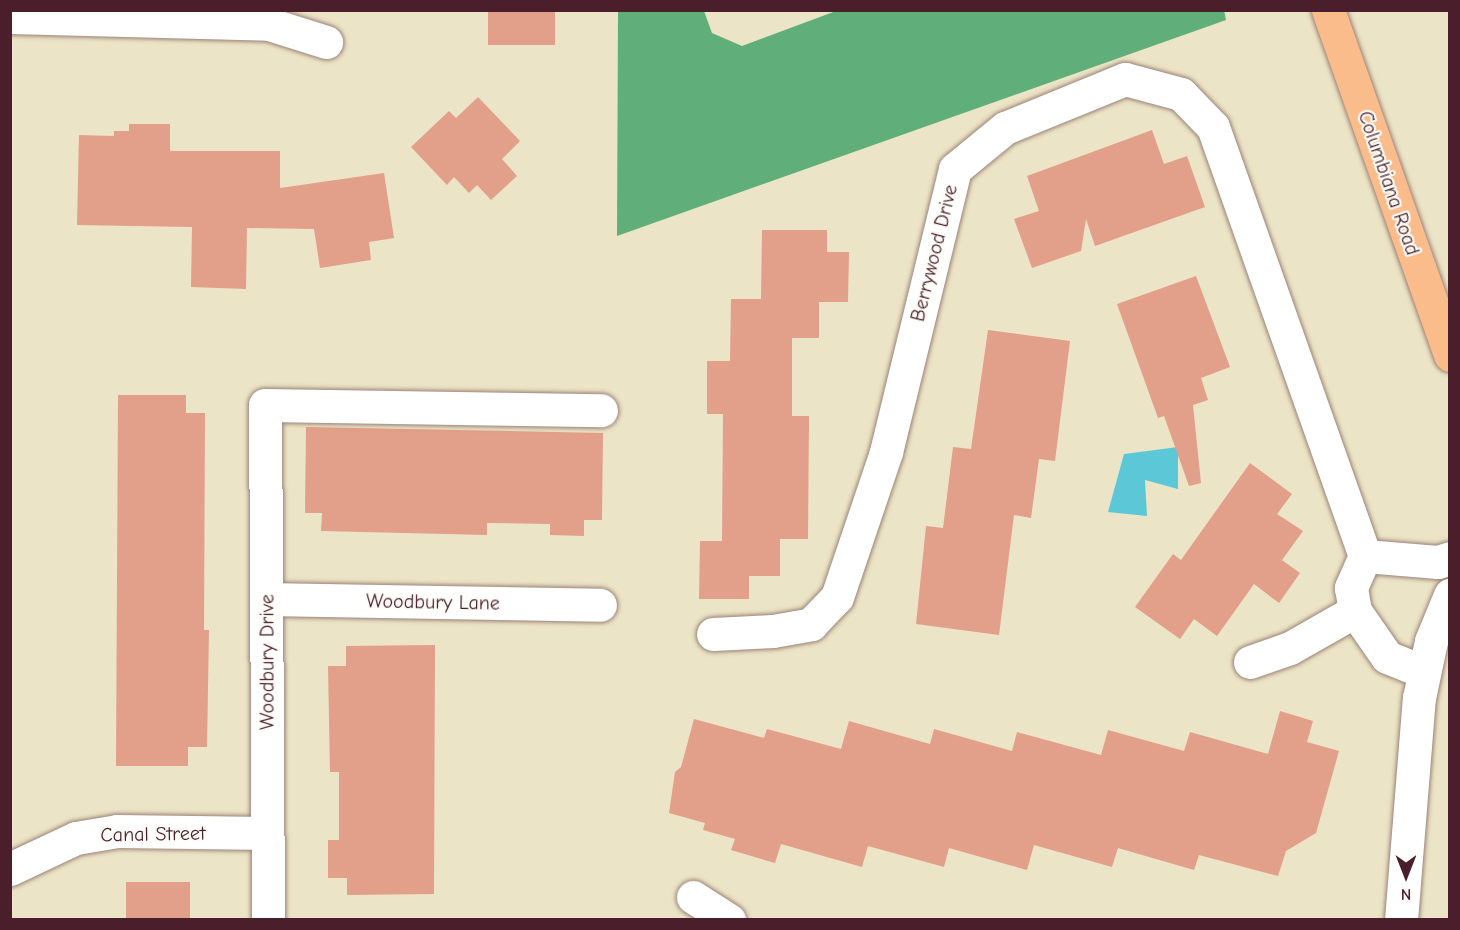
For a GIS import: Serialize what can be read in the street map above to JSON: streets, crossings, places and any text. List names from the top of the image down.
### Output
{
  "streets": {
    "main road": ["Columbiana Road"],
    "street": [
      "Berrywood Drive",
      "Woodbury Lane",
      "Woodbury Drive",
      "Canal Street"
    ]
  },
  "crossings": [
    ["Woodbury Lane", "Woodbury Drive"],
    ["Woodbury Drive", "Canal Street"]
  ],
  "north": "bottom"
}
